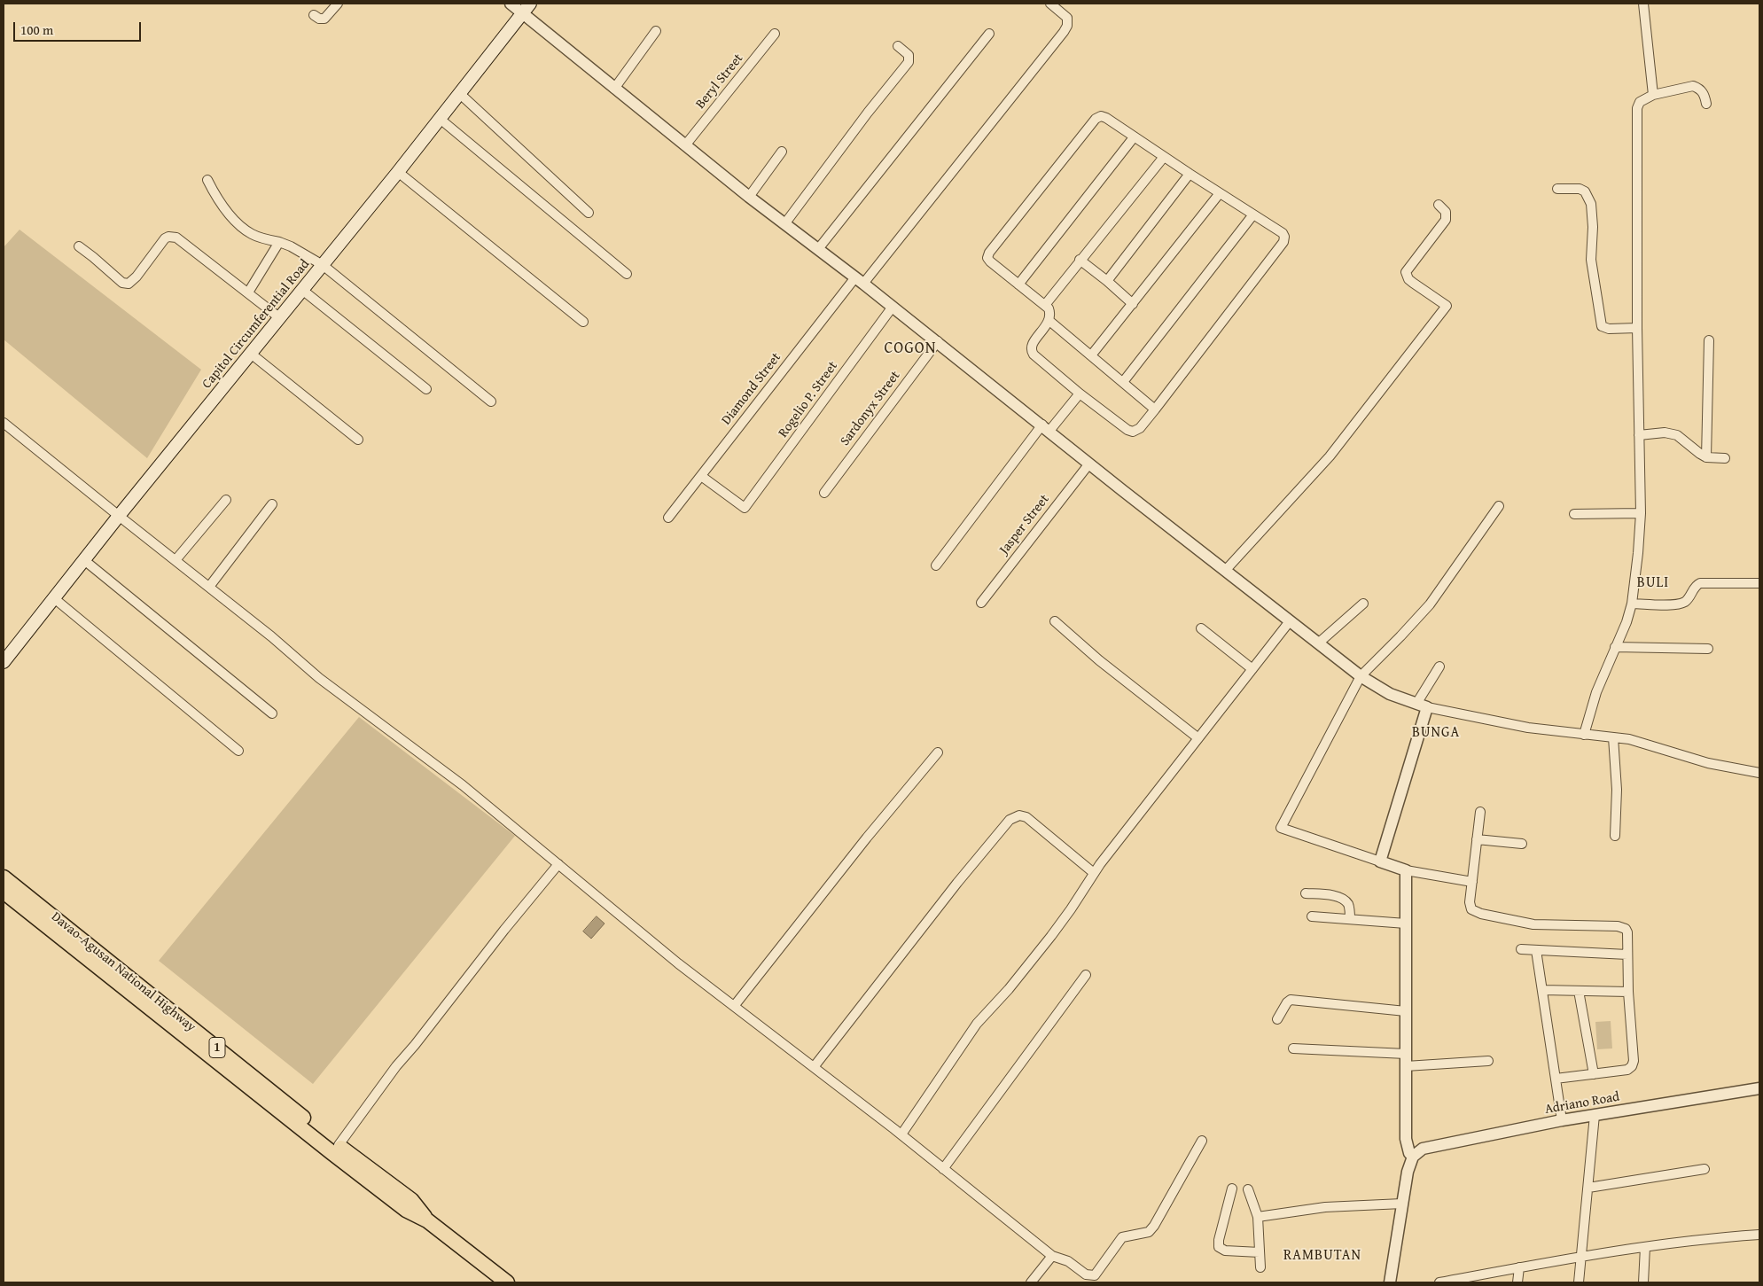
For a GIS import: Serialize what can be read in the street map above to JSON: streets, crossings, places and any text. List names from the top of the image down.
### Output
{
  "streets": {
    "highway": ["Davao-Agusan National Highway", "1"],
    "main road": ["Capitol Circumferential Road"],
    "street": [
      "Beryl Street",
      "Diamond Street",
      "Rogelio P. Street",
      "Sardonyx Street",
      "Jasper Street",
      "Adriano Road"
    ]
  },
  "crossings": [
    ["Diamond Street", "Rogelio P. Street"]
  ],
  "districts": [
    "COGON",
    "BULI",
    "BUNGA",
    "RAMBUTAN"
  ],
  "scale_bar": "100 m"
}
